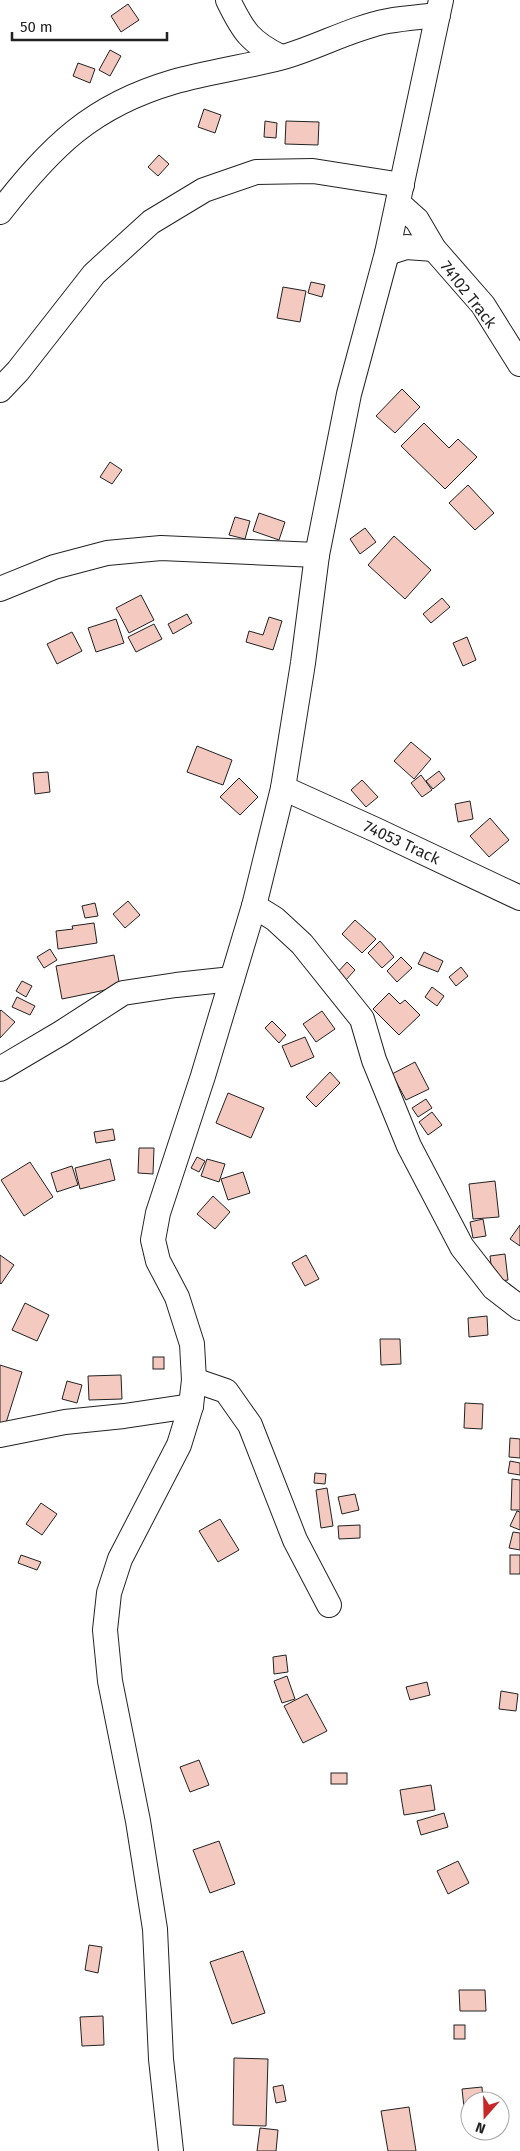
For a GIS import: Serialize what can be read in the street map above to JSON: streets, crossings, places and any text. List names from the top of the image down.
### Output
{
  "streets": {
    "street": ["74102 Track", "74053 Track"]
  },
  "scale_bar": "50 m",
  "north": "bottom"
}
